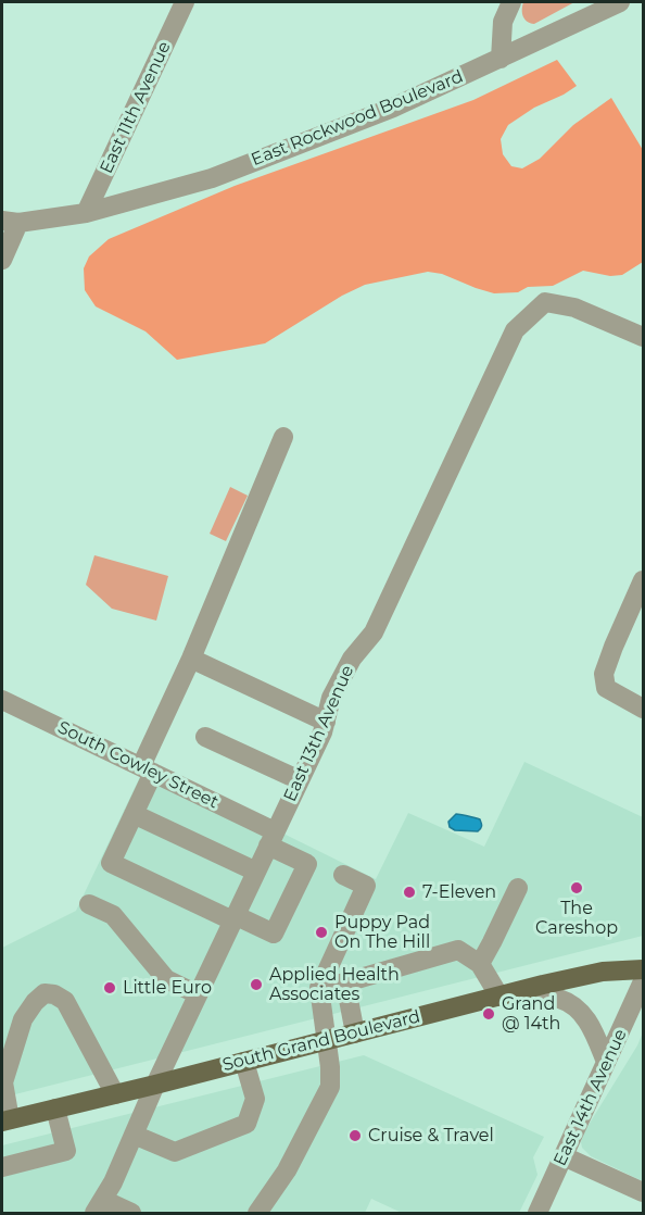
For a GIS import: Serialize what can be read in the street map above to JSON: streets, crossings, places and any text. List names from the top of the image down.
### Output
{
  "streets": {
    "main road": ["South Grand Boulevard"],
    "street": [
      "East 11th Avenue",
      "East Rockwood Boulevard",
      "East 13th Avenue",
      "South Cowley Street",
      "East 14th Avenue"
    ]
  },
  "crossings": [
    ["East 11th Avenue", "East Rockwood Boulevard"],
    ["East 13th Avenue", "South Cowley Street"],
    ["East 13th Avenue", "South Grand Boulevard"]
  ],
  "places": [
    "The Careshop",
    "7-Eleven",
    "Puppy Pad On The Hill",
    "Applied Health Associates",
    "Little Euro",
    "Grand @ 14th",
    "Cruise & Travel"
  ]
}
